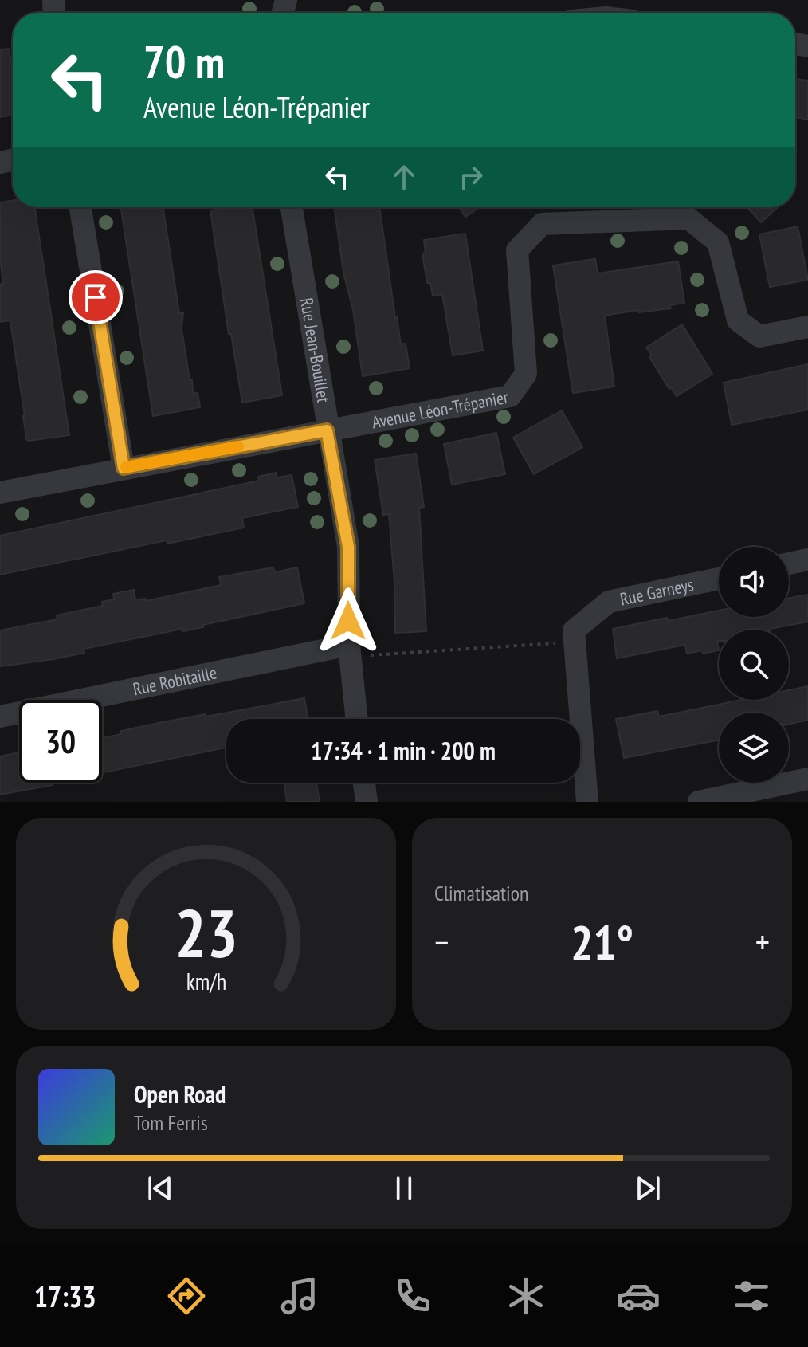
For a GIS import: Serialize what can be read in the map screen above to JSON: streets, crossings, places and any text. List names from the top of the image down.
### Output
{
  "streets": {
    "street": [
      "Rue Jean-Bouillet",
      "Avenue Léon-Trépanier",
      "Rue Garneys",
      "Rue Robitaille"
    ]
  },
  "crossings": [
    ["Rue Jean-Bouillet", "Avenue Léon-Trépanier"],
    ["Rue Jean-Bouillet", "Rue Robitaille"]
  ],
  "page": {
    "turn": ["70 m", "Avenue Léon-Trépanier"],
    "limit": "30",
    "trip": "17:34 · 1 min · 200 m",
    "tile": "Climatisation",
    "heat": ["−", "21°", "+"],
    "song": ["Open Road", "Tom Ferris"],
    "tabs": "17:33",
    "gauge": ["23", "km/h"]
  }
}
